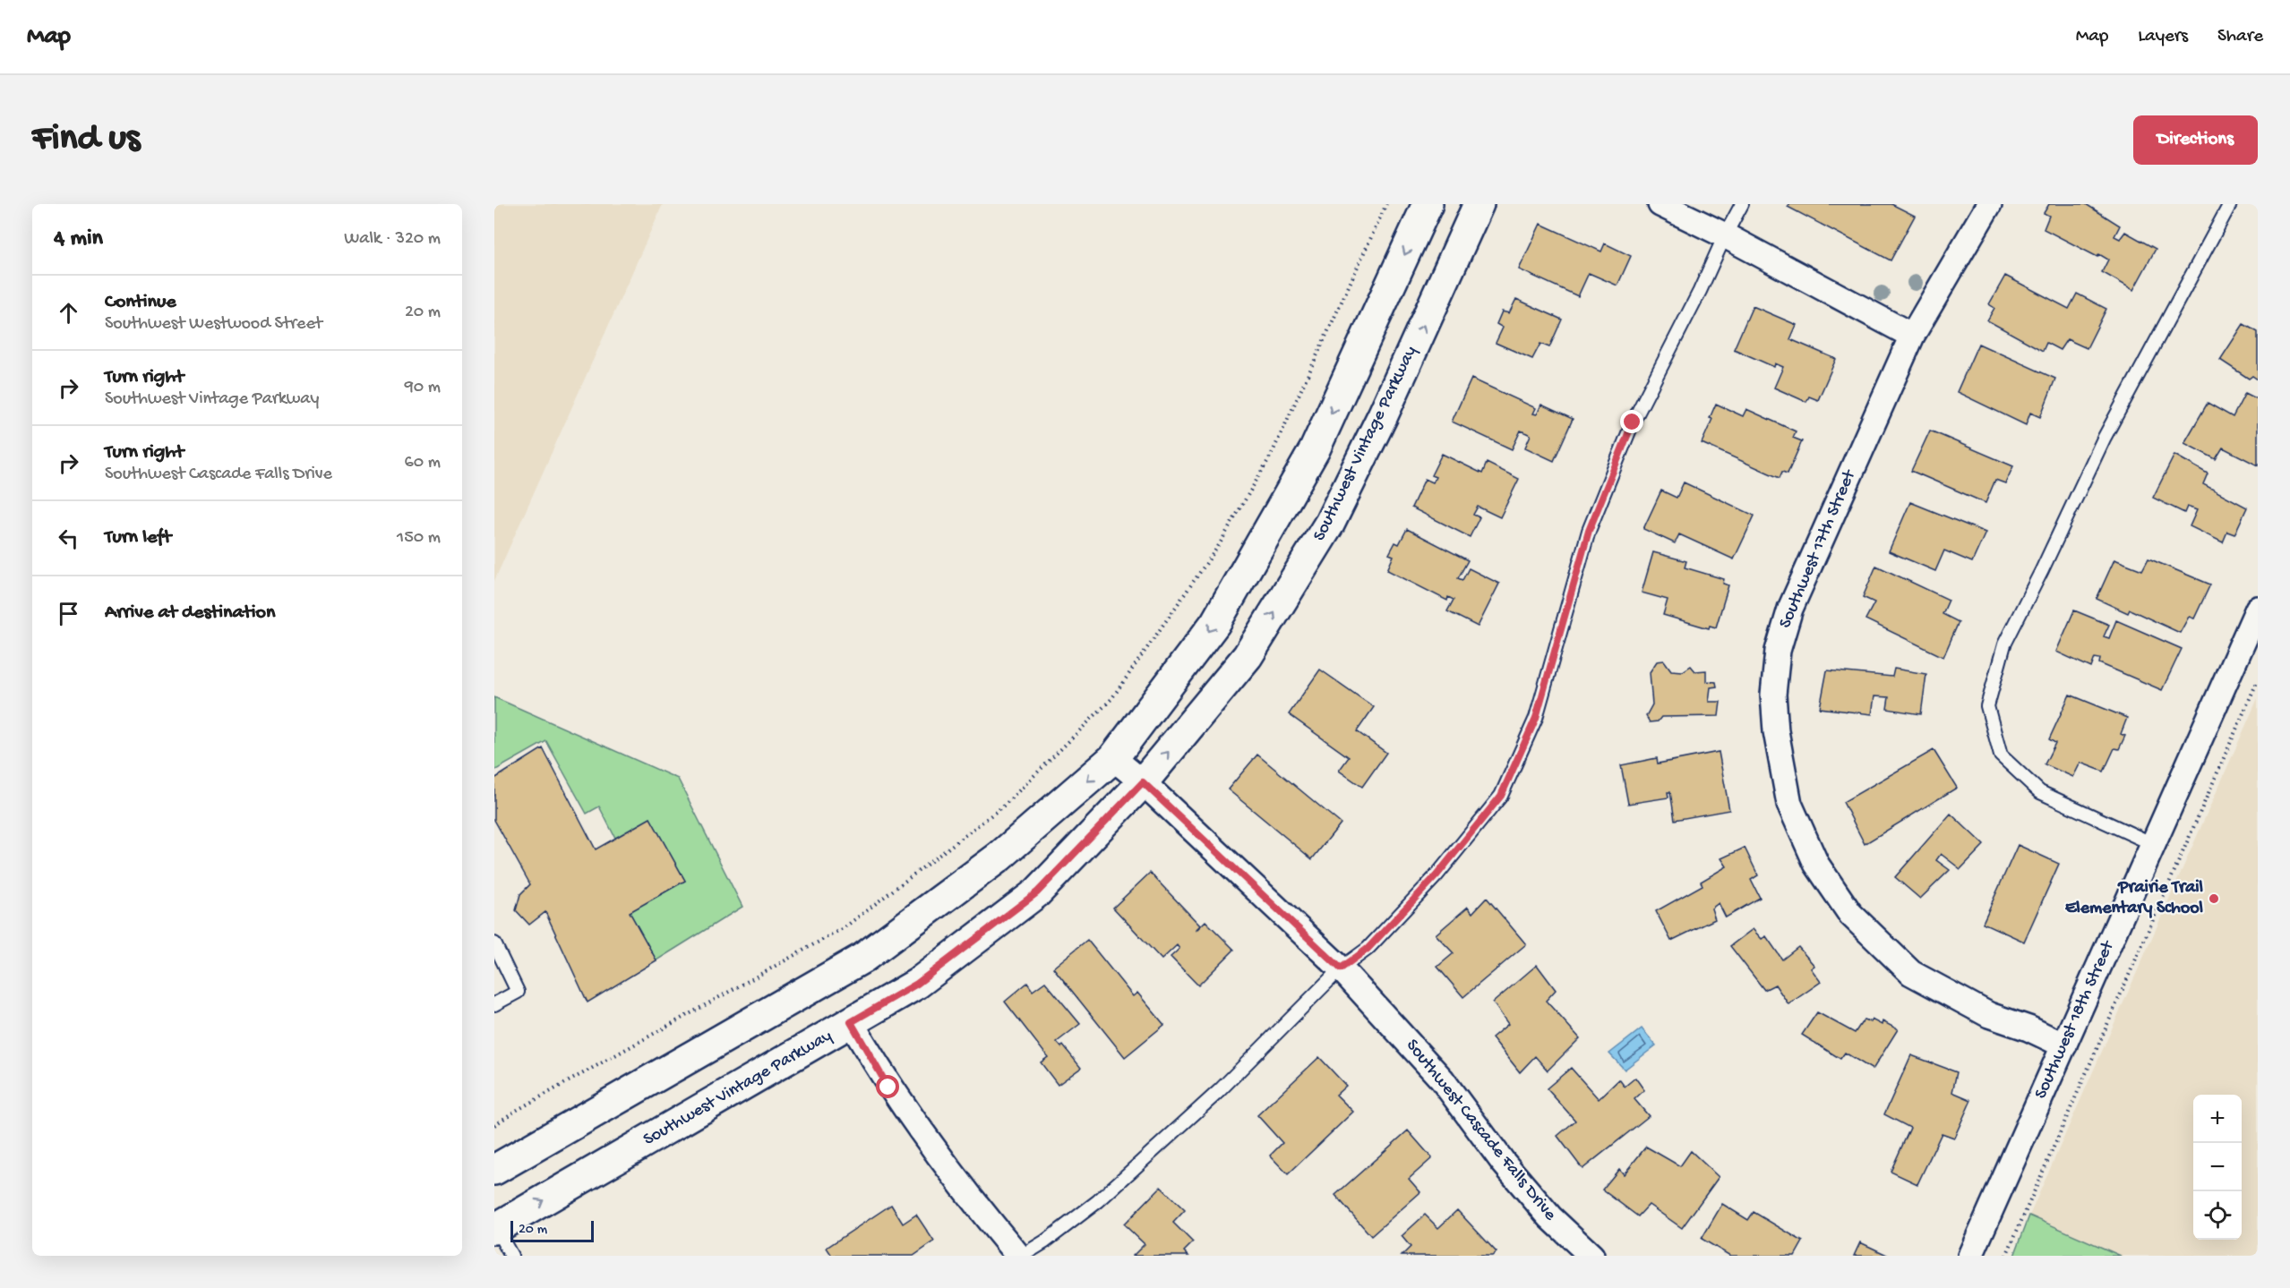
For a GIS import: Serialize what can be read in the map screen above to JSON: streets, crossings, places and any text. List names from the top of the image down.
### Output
{
  "streets": {
    "street": [
      "Southwest Vintage Parkway",
      "Southwest 17th Street",
      "Southwest 18th Street",
      "Southwest Cascade Falls Drive"
    ]
  },
  "crossings": [
    ["Southwest Vintage Parkway", "Southwest Cascade Falls Drive"],
    ["Southwest 17th Street", "Southwest 18th Street"]
  ],
  "places": ["Prairie Trail Elementary School"],
  "scale_bar": "20 m",
  "page": {
    "header": "Map",
    "nav": ["Map", "Layers", "Share"],
    "buttons": "Directions",
    "title": "Find us",
    "heading": ["4 min", "Walk · 320 m"],
    "list": [
      ["Continue", "Southwest Westwood Street", "20 m"],
      ["Turn right", "Southwest Vintage Parkway", "90 m"],
      ["Turn right", "Southwest Cascade Falls Drive", "60 m"],
      ["Turn left", "150 m"],
      "Arrive at destination"
    ],
    "map_buttons": ["+", "−"],
    "scale": "20 m"
  }
}
